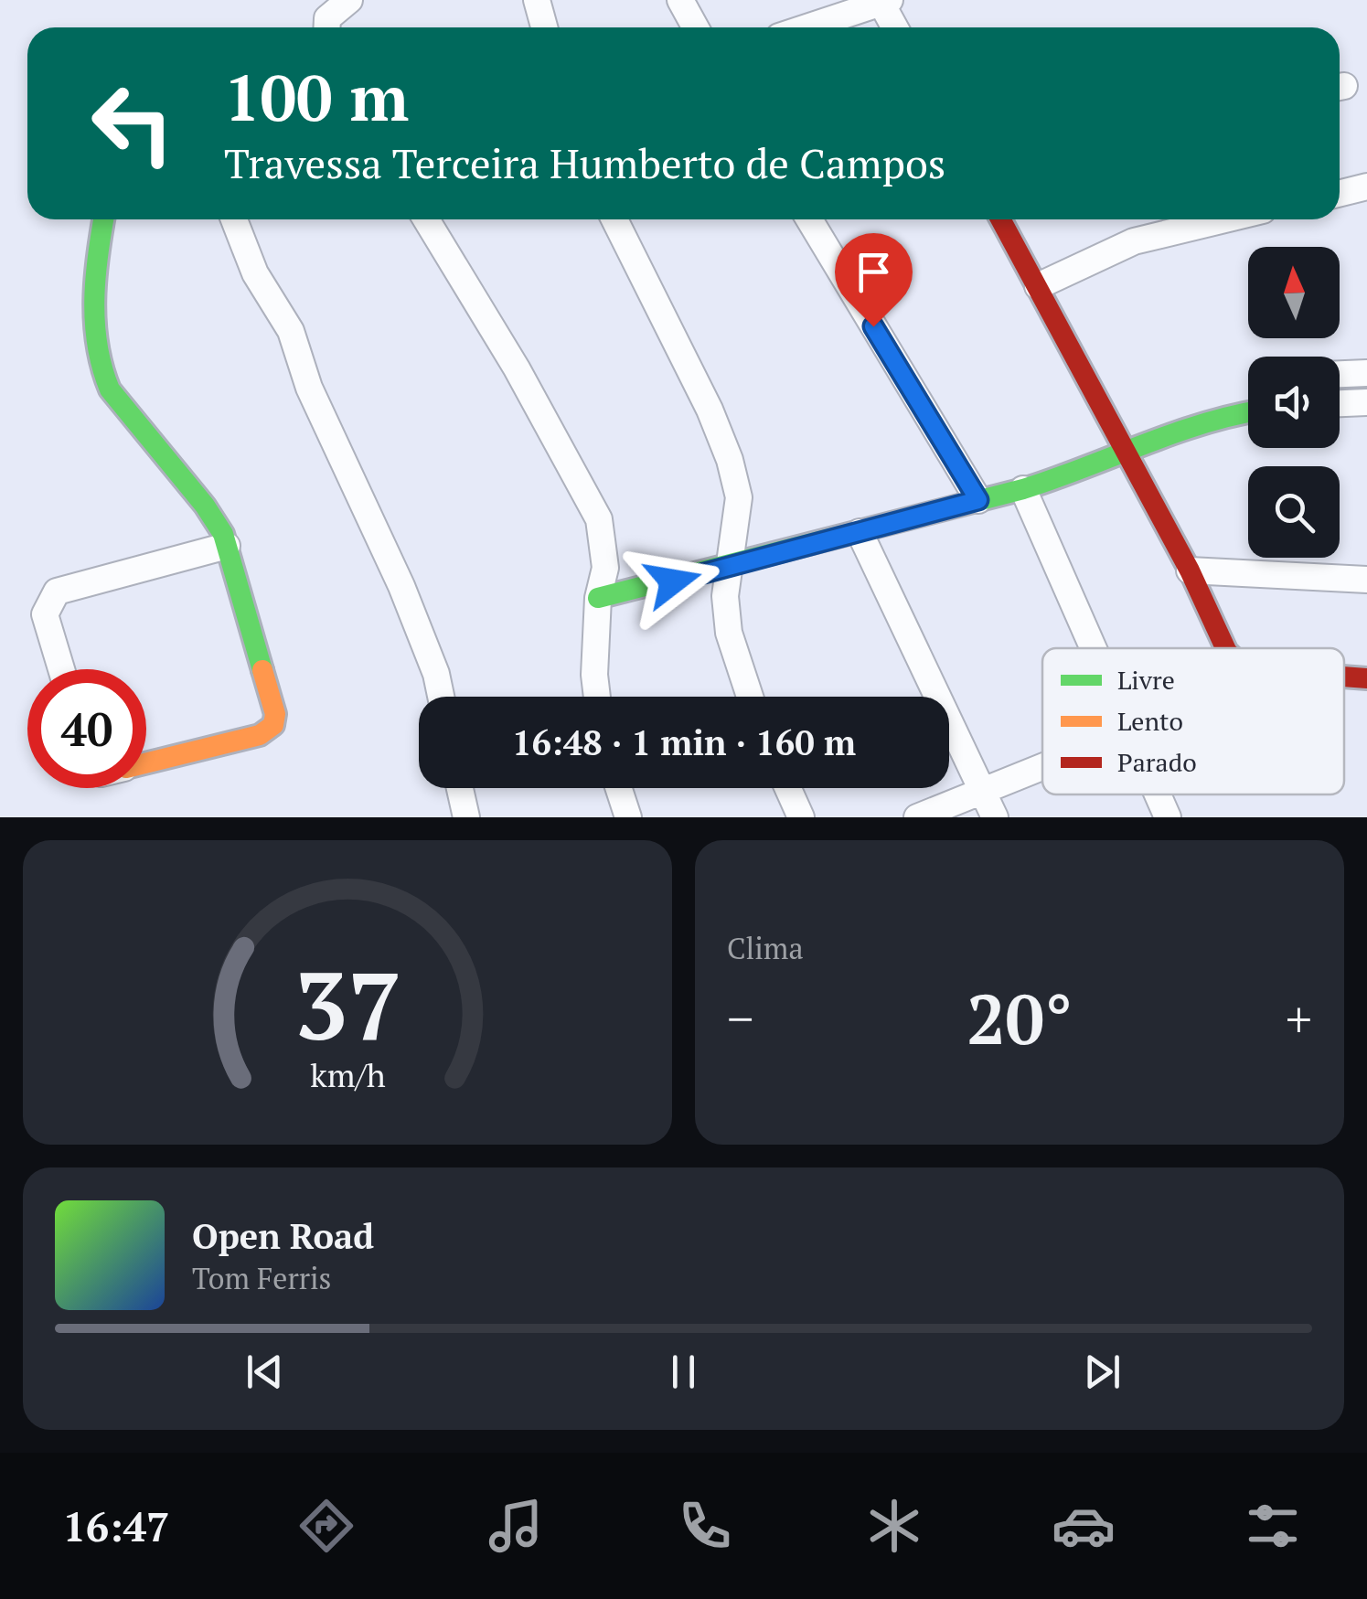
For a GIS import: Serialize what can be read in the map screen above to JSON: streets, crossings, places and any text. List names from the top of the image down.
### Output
{
  "legend": ["Livre", "Lento", "Parado"],
  "north": "top",
  "page": {
    "turn": ["100 m", "Travessa Terceira Humberto de Campos"],
    "limit": "40",
    "trip": "16:48 · 1 min · 160 m",
    "tile": "Clima",
    "heat": ["−", "20°", "+"],
    "song": ["Open Road", "Tom Ferris"],
    "tabs": "16:47",
    "gauge": ["37", "km/h"]
  }
}
